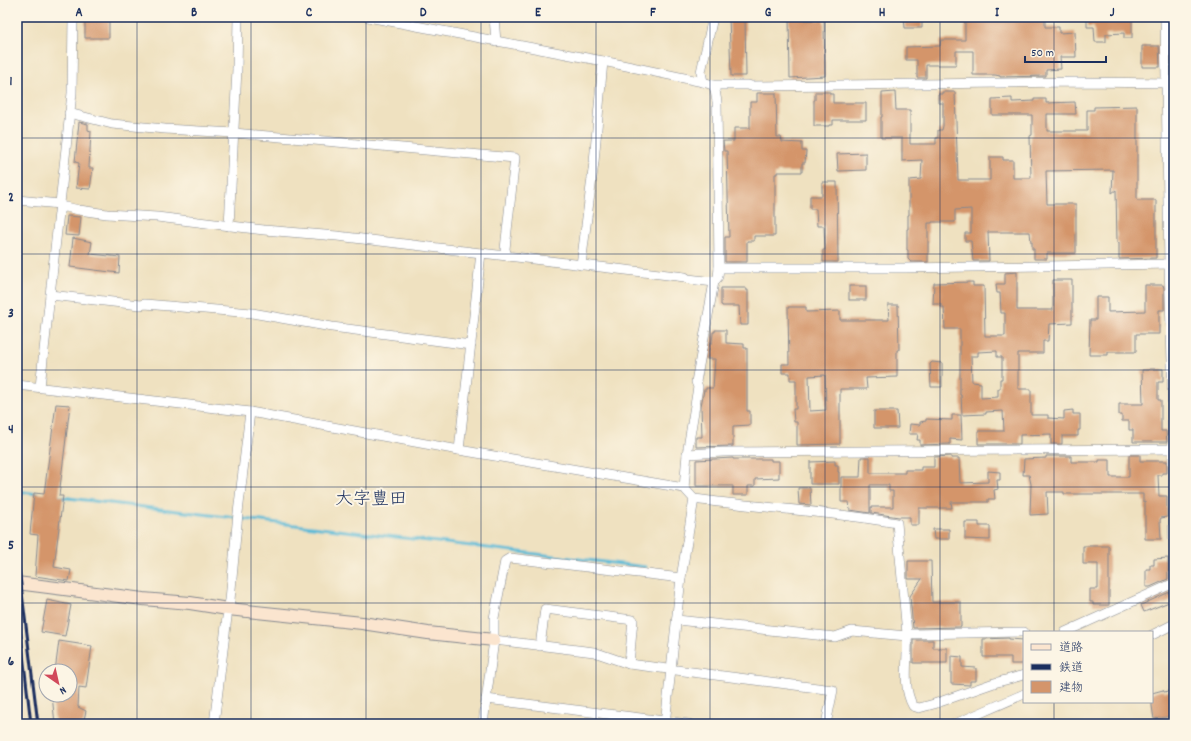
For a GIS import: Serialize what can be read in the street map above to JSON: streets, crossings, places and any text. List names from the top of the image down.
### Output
{
  "districts": ["大字豊田"],
  "legend": ["道路", "鉄道", "建物"],
  "scale_bar": "50 m",
  "north": "bottom right",
  "grid": {
    "columns": [
      "A",
      "B",
      "C",
      "D",
      "E",
      "F",
      "G",
      "H",
      "I",
      "J"
    ],
    "rows": [
      "1",
      "2",
      "3",
      "4",
      "5",
      "6"
    ]
  }
}
